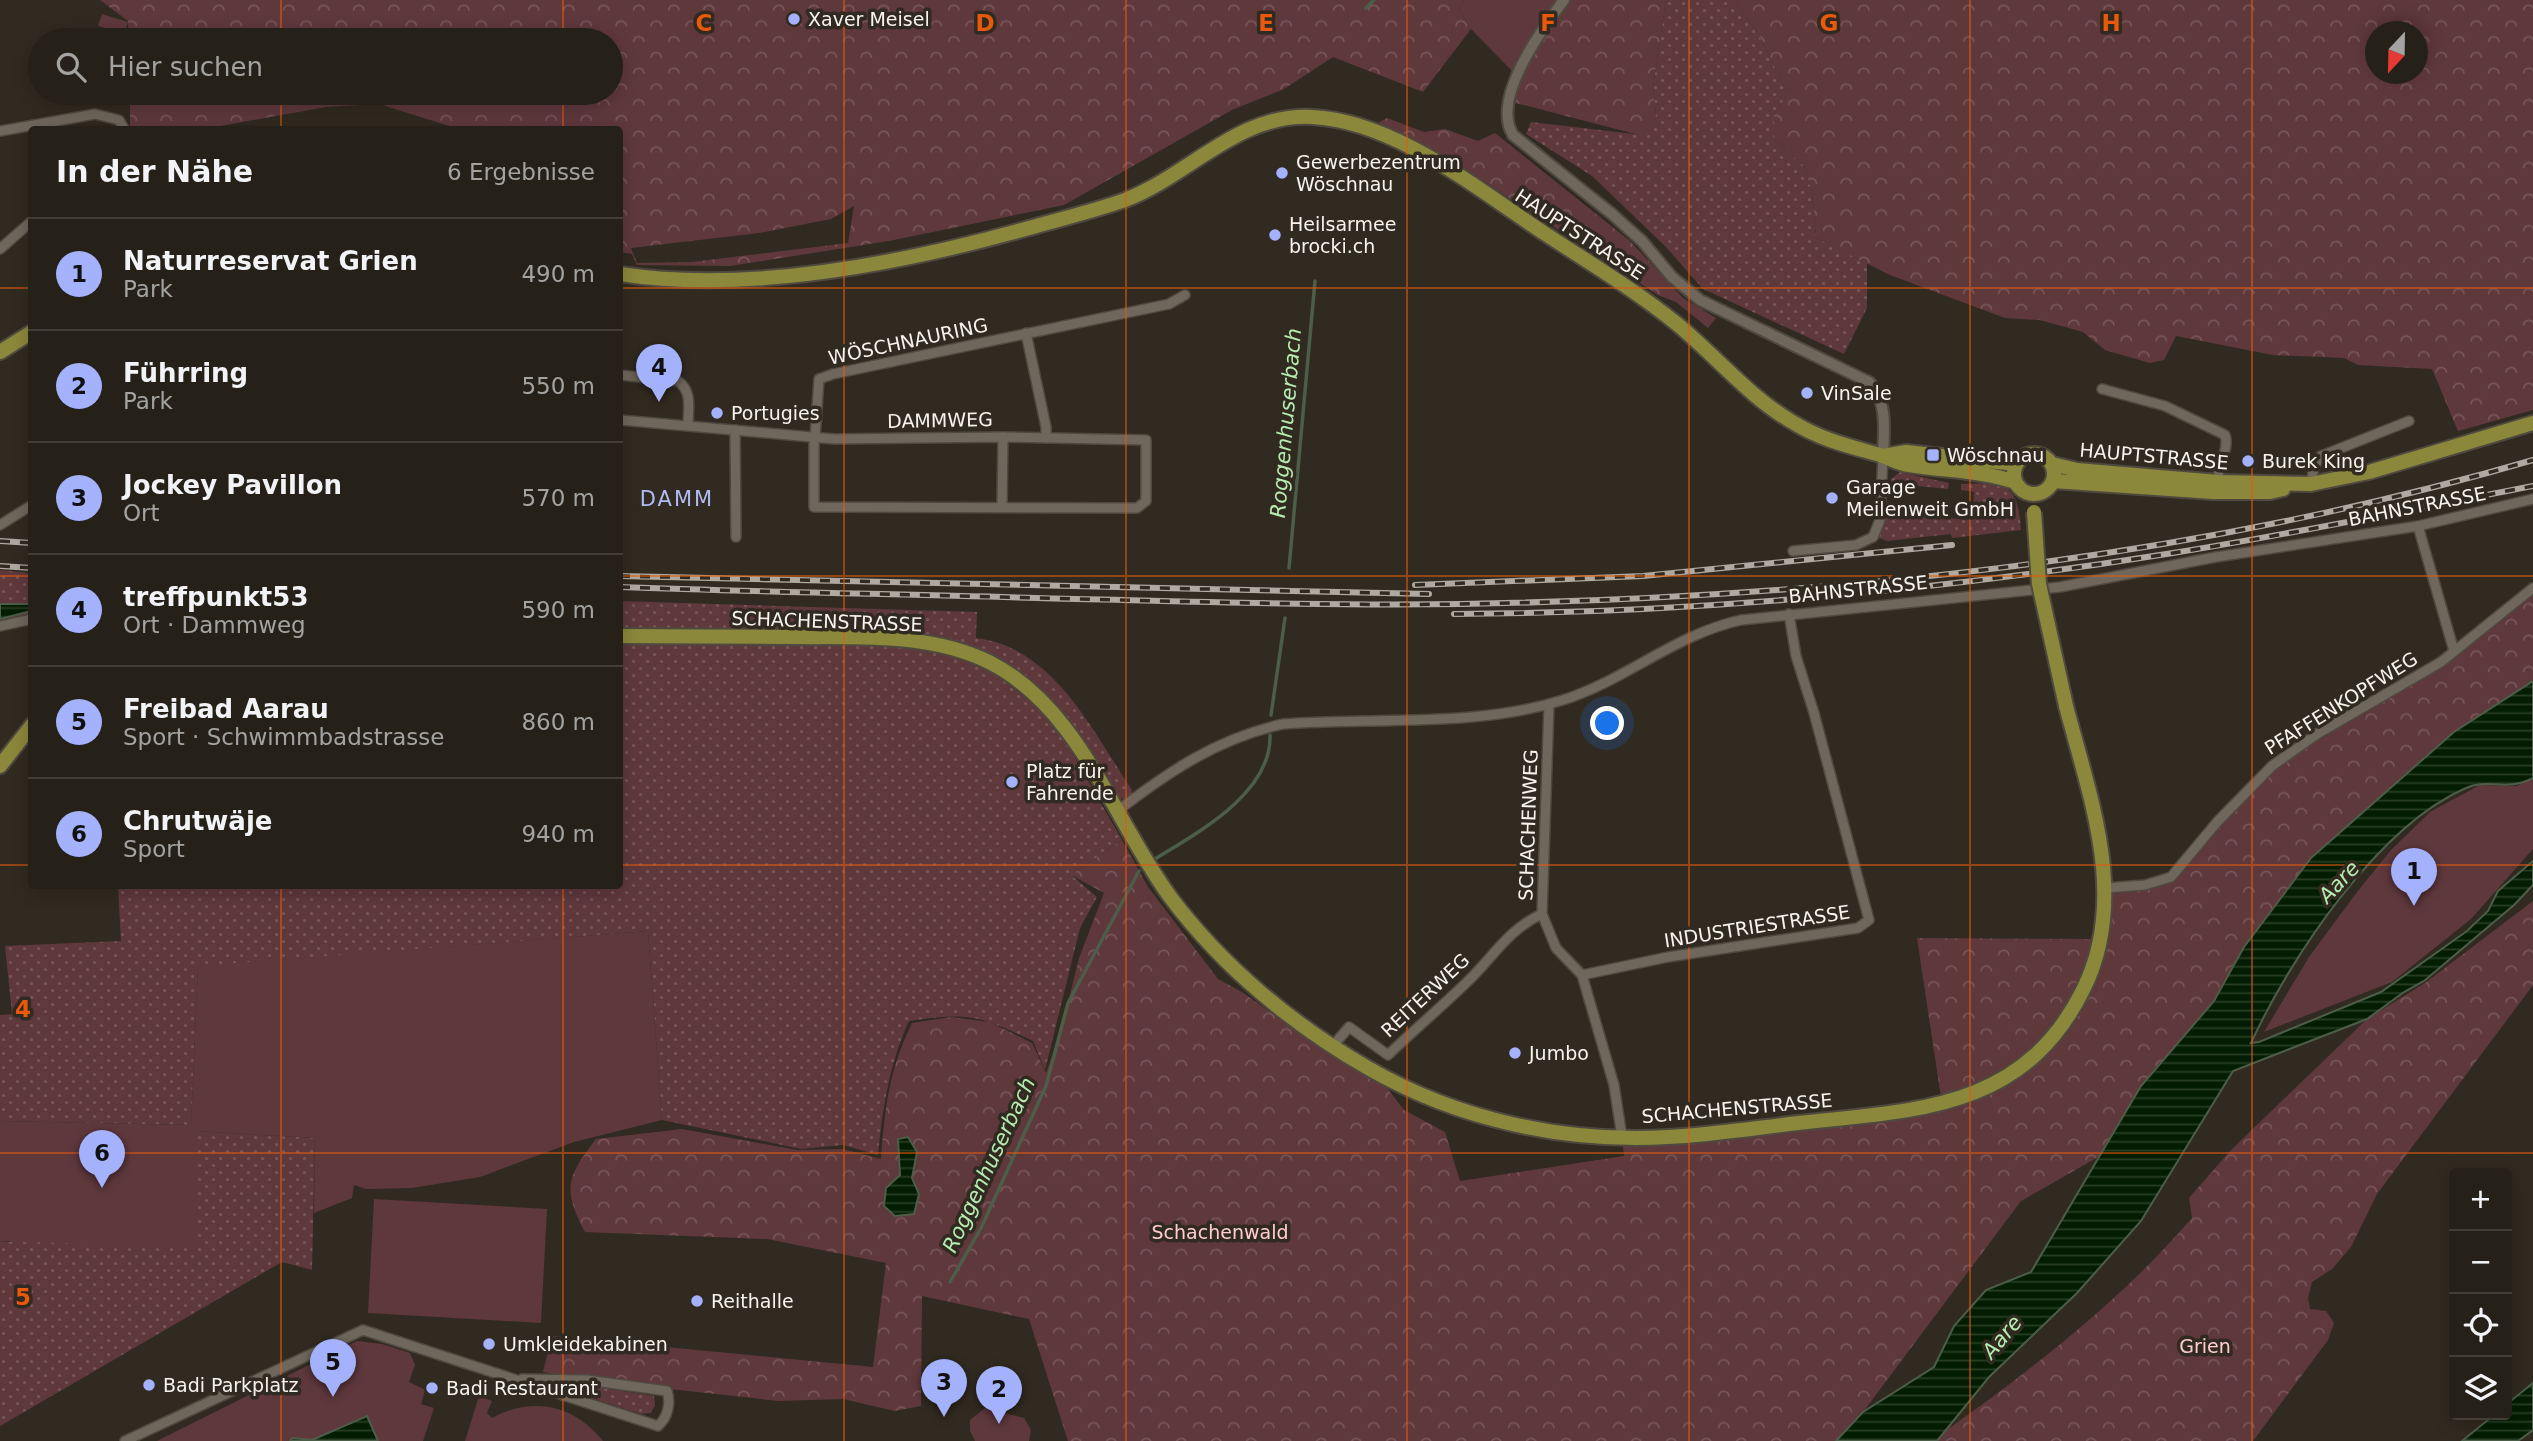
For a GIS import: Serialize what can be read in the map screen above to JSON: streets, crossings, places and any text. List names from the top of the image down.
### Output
{
  "streets": {
    "main road": ["HAUPTSTRASSE", "SCHACHENSTRASSE"],
    "street": [
      "WÖSCHNAURING",
      "DAMMWEG",
      "BAHNSTRASSE",
      "PFAFFENKOPFWEG",
      "SCHACHENWEG",
      "INDUSTRIESTRASSE",
      "REITERWEG"
    ]
  },
  "crossings": [
    ["HAUPTSTRASSE", "SCHACHENSTRASSE"],
    ["WÖSCHNAURING", "DAMMWEG"],
    ["BAHNSTRASSE", "SCHACHENSTRASSE"],
    ["BAHNSTRASSE", "SCHACHENWEG"],
    ["BAHNSTRASSE", "INDUSTRIESTRASSE"],
    ["SCHACHENSTRASSE", "PFAFFENKOPFWEG"],
    ["SCHACHENSTRASSE", "REITERWEG"],
    ["SCHACHENWEG", "INDUSTRIESTRASSE"],
    ["SCHACHENWEG", "REITERWEG"]
  ],
  "districts": ["DAMM"],
  "water": ["Roggenhuserbach", "Aare"],
  "parks": ["Schachenwald", "Grien"],
  "places": {
    "other": [
      "Xaver Meisel",
      "Gewerbezentrum Wöschnau",
      "Heilsarmee brocki.ch",
      "VinSale",
      "Portugies",
      "Burek King",
      "Garage Meilenweit GmbH",
      "Platz für Fahrende",
      "Jumbo",
      "Reithalle",
      "Umkleidekabinen",
      "Badi Parkplatz",
      "Badi Restaurant"
    ],
    "transit": ["Wöschnau"]
  },
  "north": "bottom",
  "page": {
    "search": "Hier suchen",
    "heading": ["In der Nähe", "6 Ergebnisse"],
    "list": [
      {
        "mark": "1",
        "name": "Naturreservat Grien",
        "note": "Park",
        "value": "490 m"
      },
      {
        "mark": "2",
        "name": "Führring",
        "note": "Park",
        "value": "550 m"
      },
      {
        "mark": "3",
        "name": "Jockey Pavillon",
        "note": "Ort",
        "value": "570 m"
      },
      {
        "mark": "4",
        "name": "treffpunkt53",
        "note": "Ort · Dammweg",
        "value": "590 m"
      },
      {
        "mark": "5",
        "name": "Freibad Aarau",
        "note": "Sport · Schwimmbadstrasse",
        "value": "860 m"
      },
      {
        "mark": "6",
        "name": "Chrutwäje",
        "note": "Sport",
        "value": "940 m"
      }
    ],
    "pins": [
      "4",
      "1",
      "6",
      "5",
      "3",
      "2"
    ],
    "map_buttons": ["+", "−"]
  },
  "grid": {
    "columns": [
      "C",
      "D",
      "E",
      "F",
      "G",
      "H"
    ],
    "rows": ["4", "5"]
  }
}
